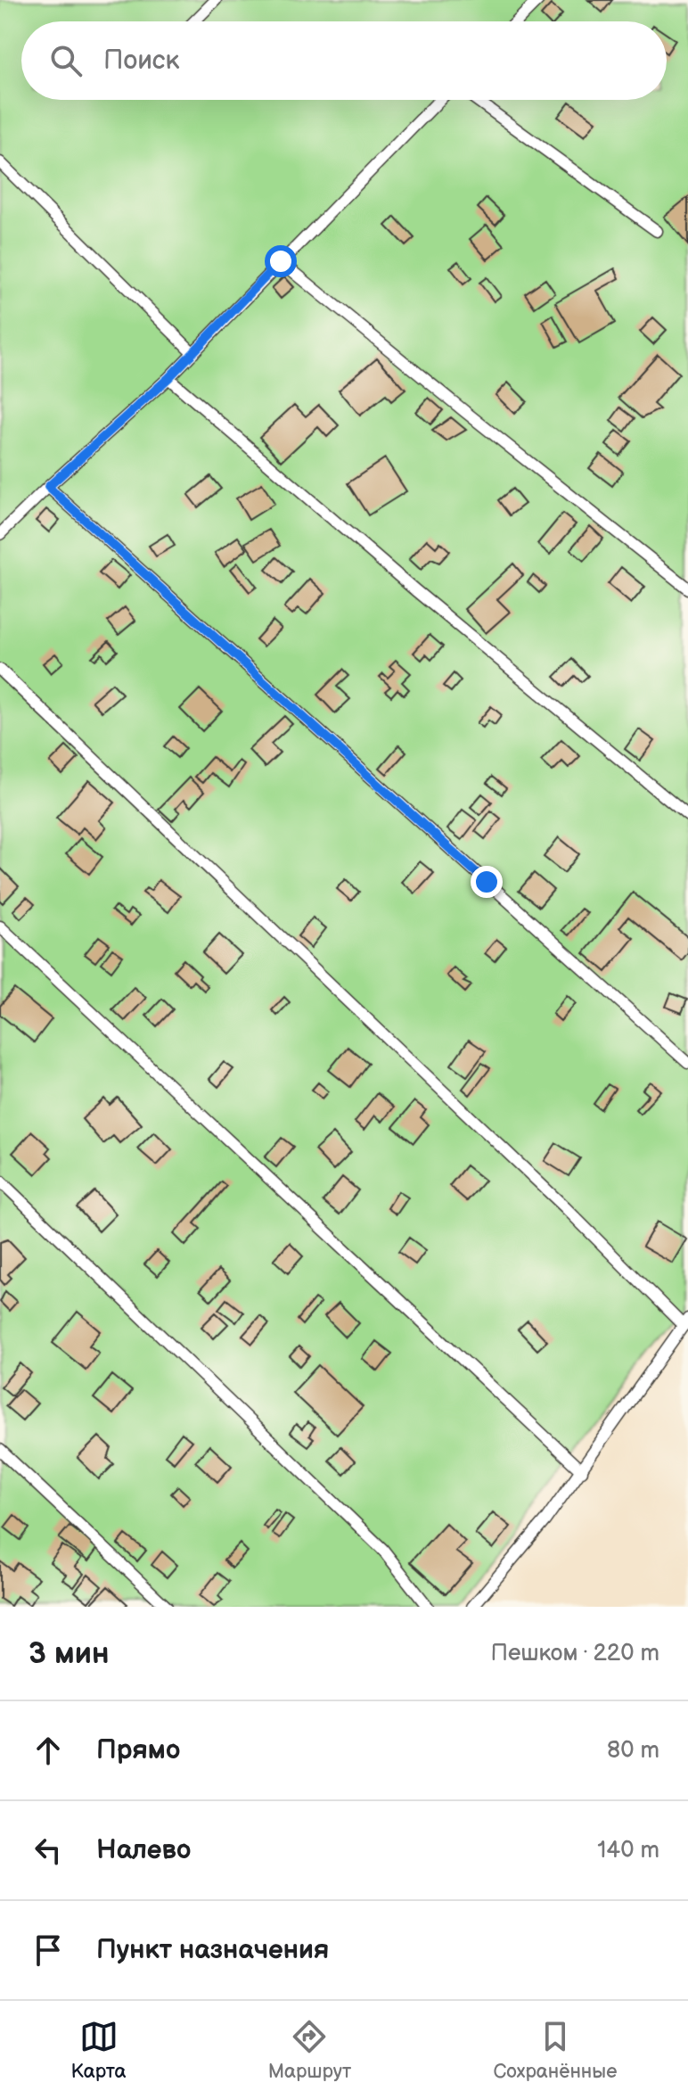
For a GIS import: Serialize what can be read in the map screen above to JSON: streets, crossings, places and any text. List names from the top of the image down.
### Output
{
  "page": {
    "search": "Поиск",
    "heading": ["3 мин", "Пешком · 220 m"],
    "list": [
      ["Прямо", "80 m"],
      ["Налево", "140 m"],
      "Пункт назначения"
    ],
    "nav": ["Карта", "Маршрут", "Сохранённые"]
  }
}
